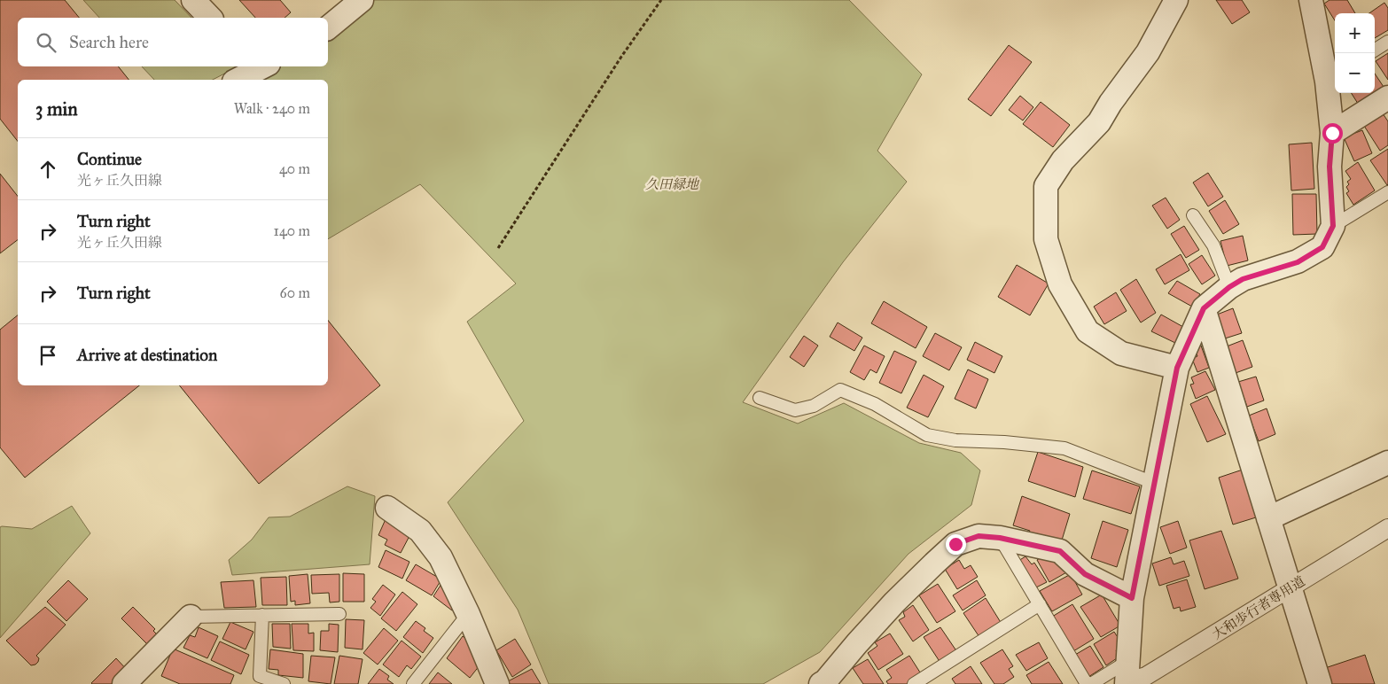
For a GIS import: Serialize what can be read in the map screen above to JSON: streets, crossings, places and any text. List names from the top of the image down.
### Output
{
  "streets": {
    "street": ["大和歩行者専用道"]
  },
  "parks": ["久田緑地"],
  "page": {
    "map_buttons": ["+", "−"],
    "search": "Search here",
    "heading": ["3 min", "Walk · 240 m"],
    "list": [
      ["Continue", "光ヶ丘久田線", "40 m"],
      ["Turn right", "光ヶ丘久田線", "140 m"],
      ["Turn right", "60 m"],
      "Arrive at destination"
    ]
  }
}
